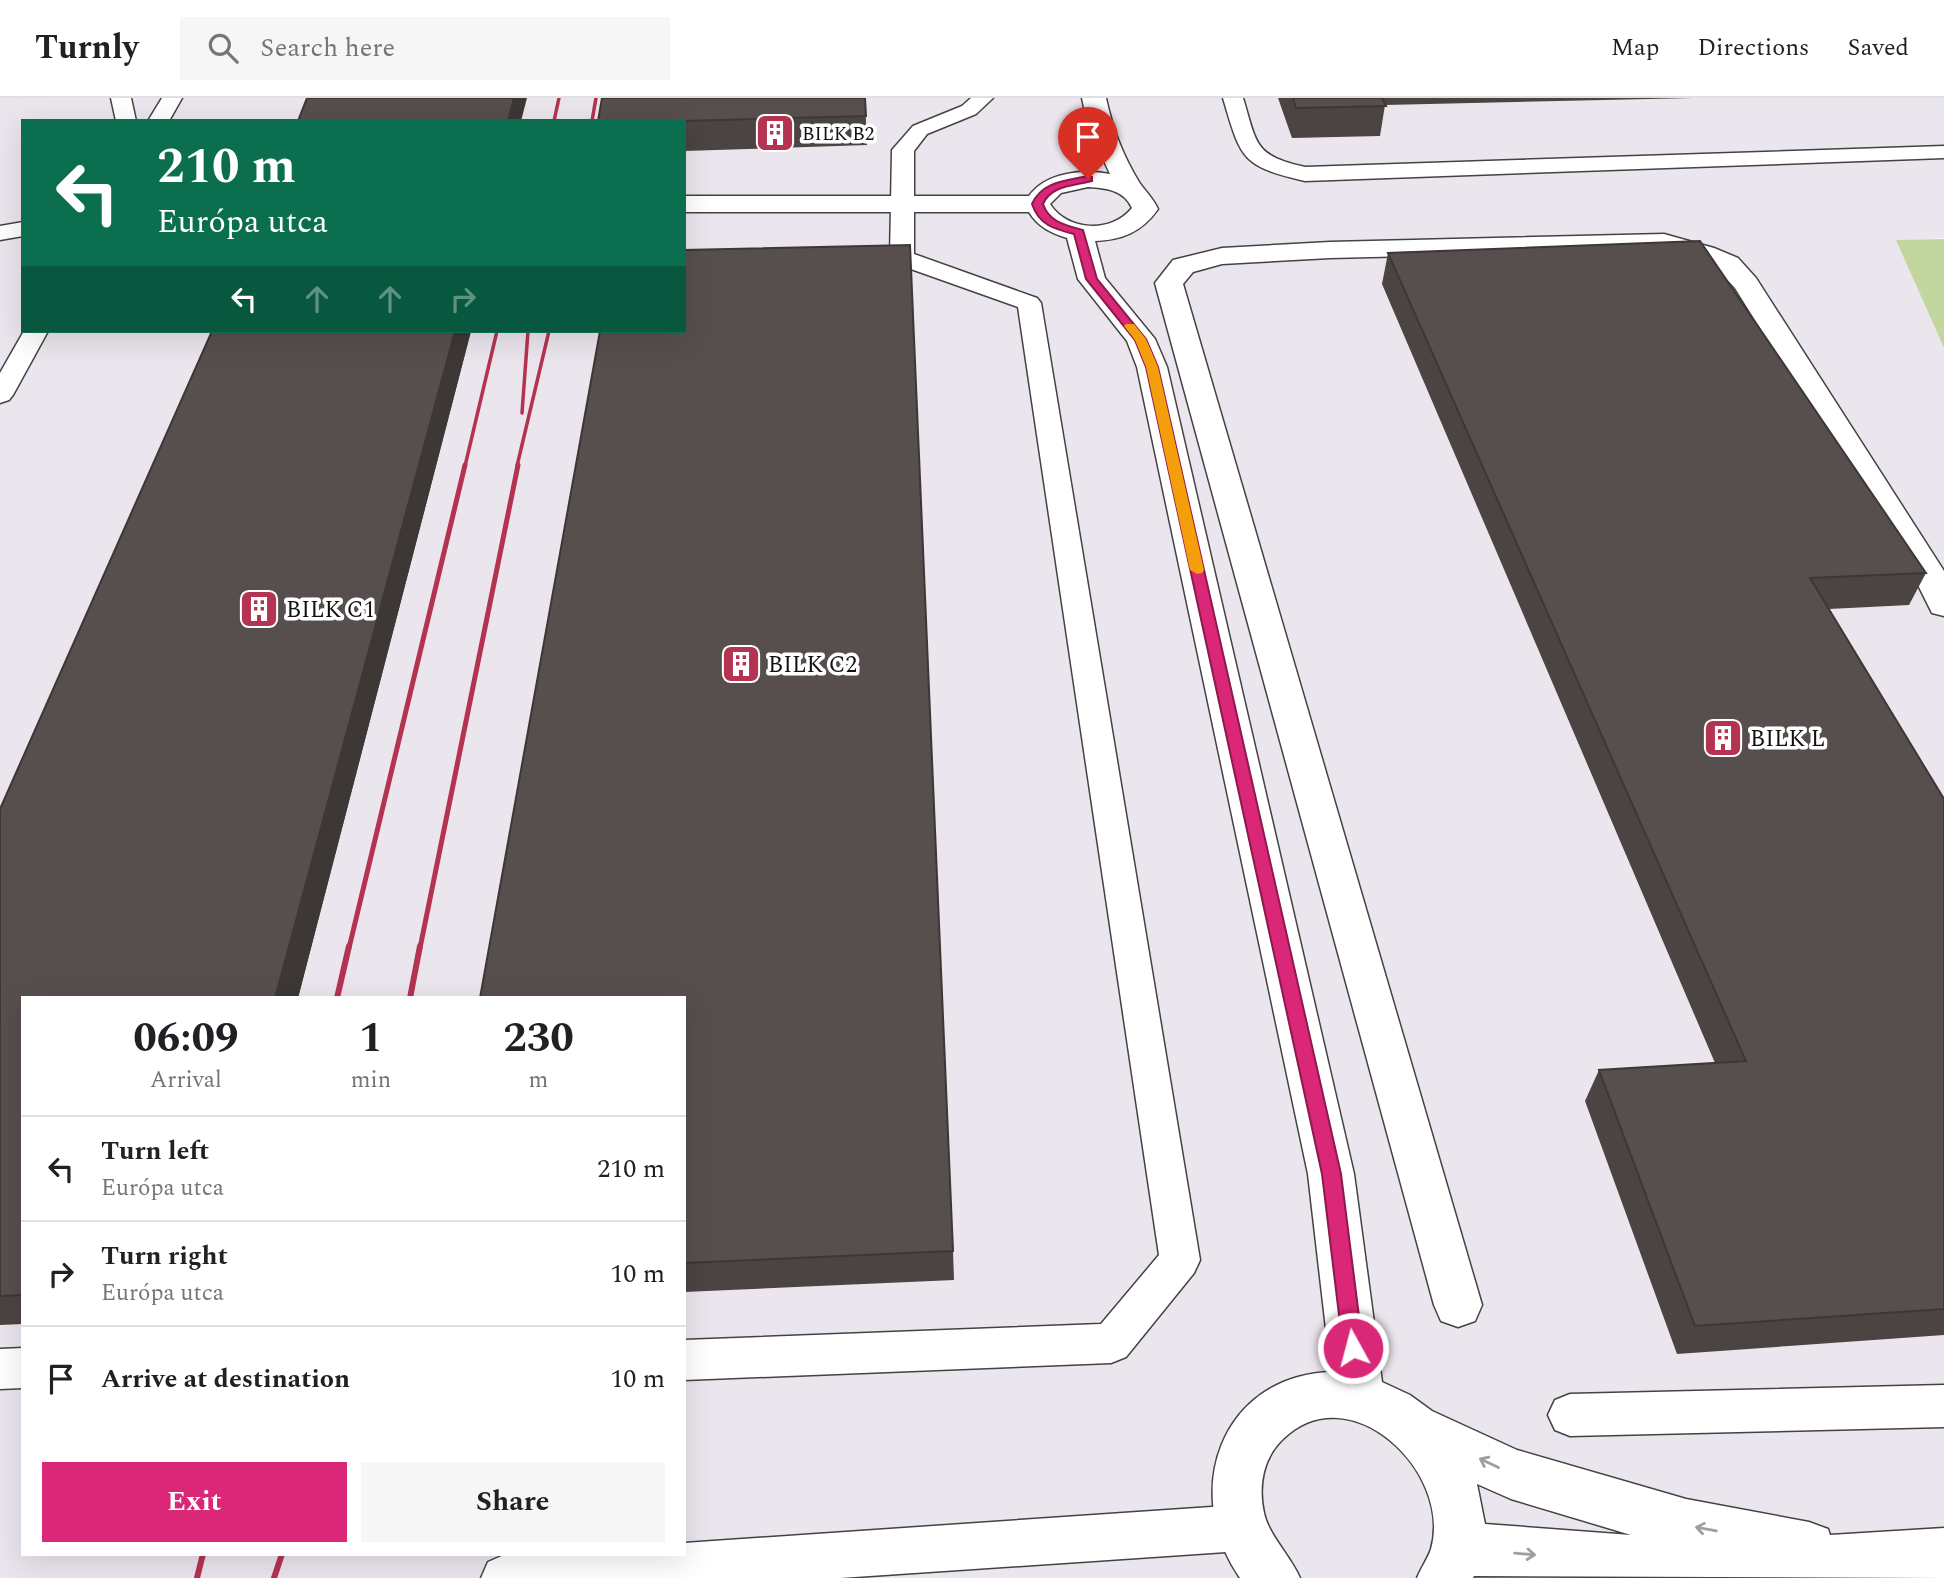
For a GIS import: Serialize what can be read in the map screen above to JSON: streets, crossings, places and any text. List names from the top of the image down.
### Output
{
  "places": {
    "building": [
      "BILK B2",
      "BILK C1",
      "BILK C2",
      "BILK L"
    ]
  },
  "page": {
    "header": "Turnly",
    "search": "Search here",
    "nav": ["Map", "Directions", "Saved"],
    "turn": ["210 m", "Európa utca"],
    "eta": [
      "06:09",
      "Arrival",
      "1",
      "min",
      "230",
      "m"
    ],
    "list": [
      {
        "name": "Turn left",
        "note": "Európa utca",
        "value": "210 m"
      },
      {
        "name": "Turn right",
        "note": "Európa utca",
        "value": "10 m"
      },
      {
        "name": "Arrive at destination",
        "value": "10 m"
      }
    ],
    "buttons": ["Exit", "Share"]
  }
}
